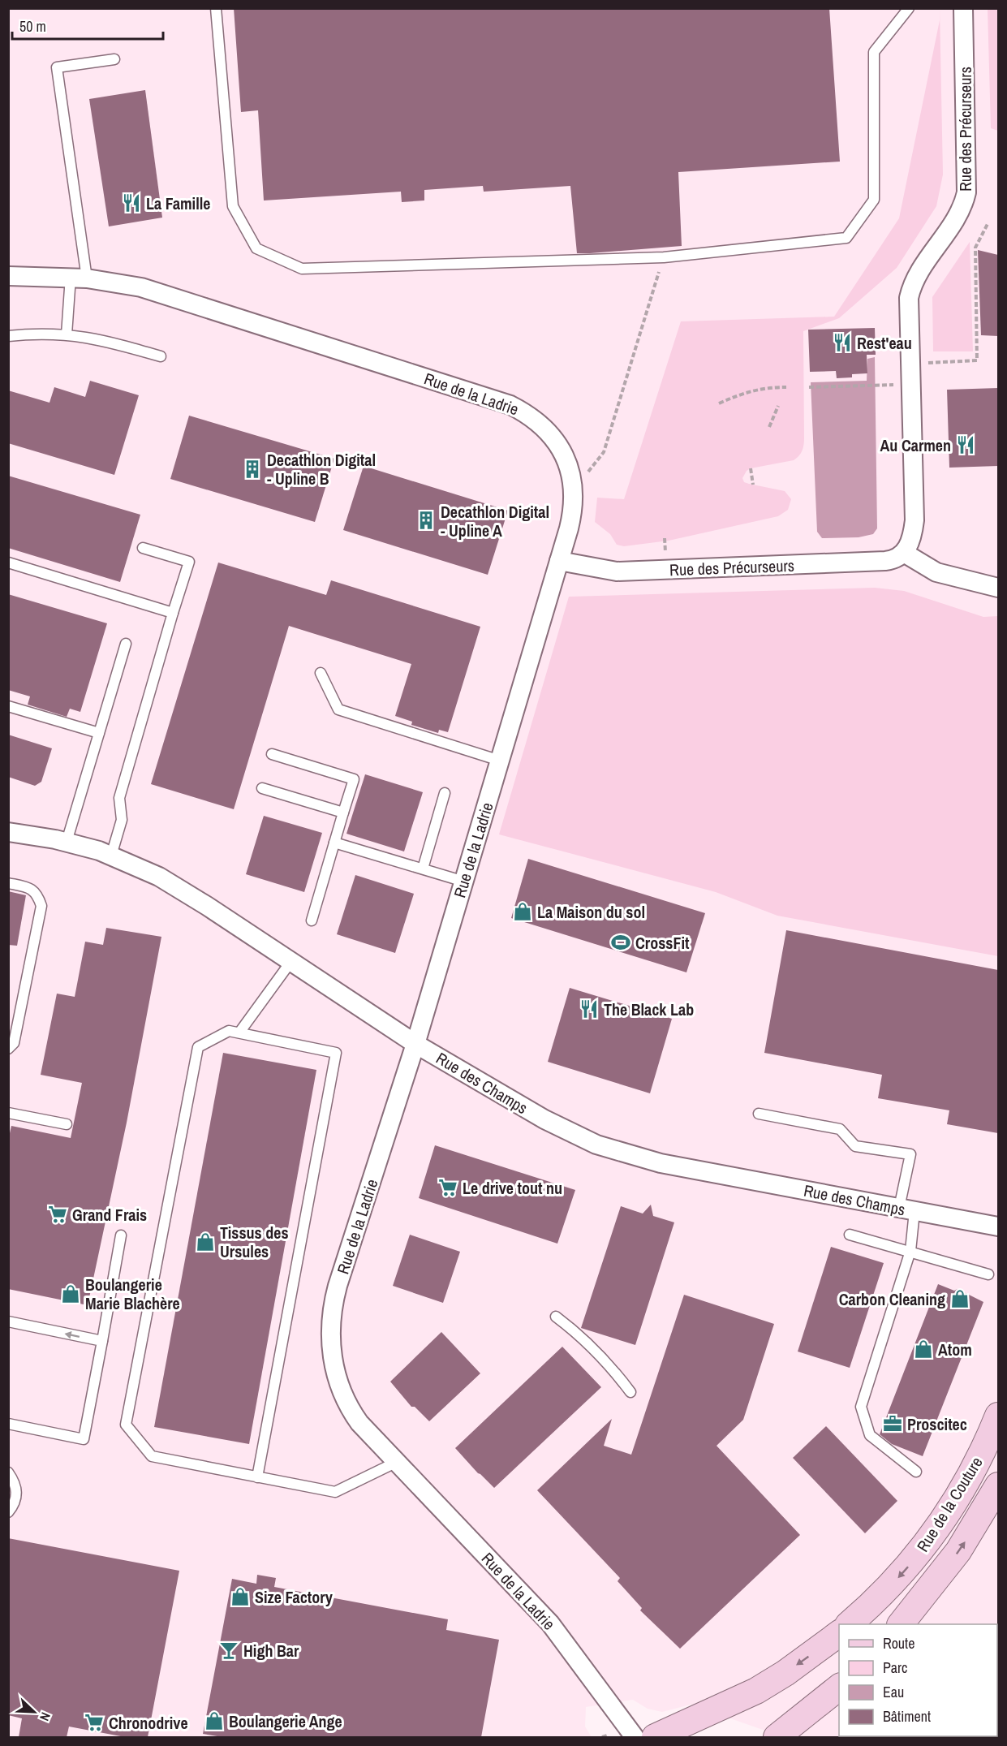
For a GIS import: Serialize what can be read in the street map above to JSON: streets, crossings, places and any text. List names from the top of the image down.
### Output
{
  "streets": {
    "street": [
      "Rue des Précurseurs",
      "Rue de la Ladrie",
      "Rue des Champs",
      "Rue de la Couture"
    ]
  },
  "crossings": [
    ["Rue des Précurseurs", "Rue de la Ladrie"],
    ["Rue de la Ladrie", "Rue des Champs"]
  ],
  "places": {
    "restaurant": [
      "La Famille",
      "Rest'eau",
      "Au Carmen",
      "The Black Lab"
    ],
    "building": ["Decathlon Digital - Upline B", "Decathlon Digital - Upline A"],
    "shop": [
      "La Maison du sol",
      "Tissus des Ursules",
      "Boulangerie Marie Blachère",
      "Carbon Cleaning",
      "Atom",
      "Size Factory",
      "Boulangerie Ange"
    ],
    "sports": ["CrossFit"],
    "supermarket": ["Le drive tout nu", "Grand Frais", "Chronodrive"],
    "office": ["Proscitec"],
    "bar": ["High Bar"]
  },
  "legend": [
    "Route",
    "Parc",
    "Eau",
    "Bâtiment"
  ],
  "scale_bar": "50 m",
  "north": "bottom right"
}
